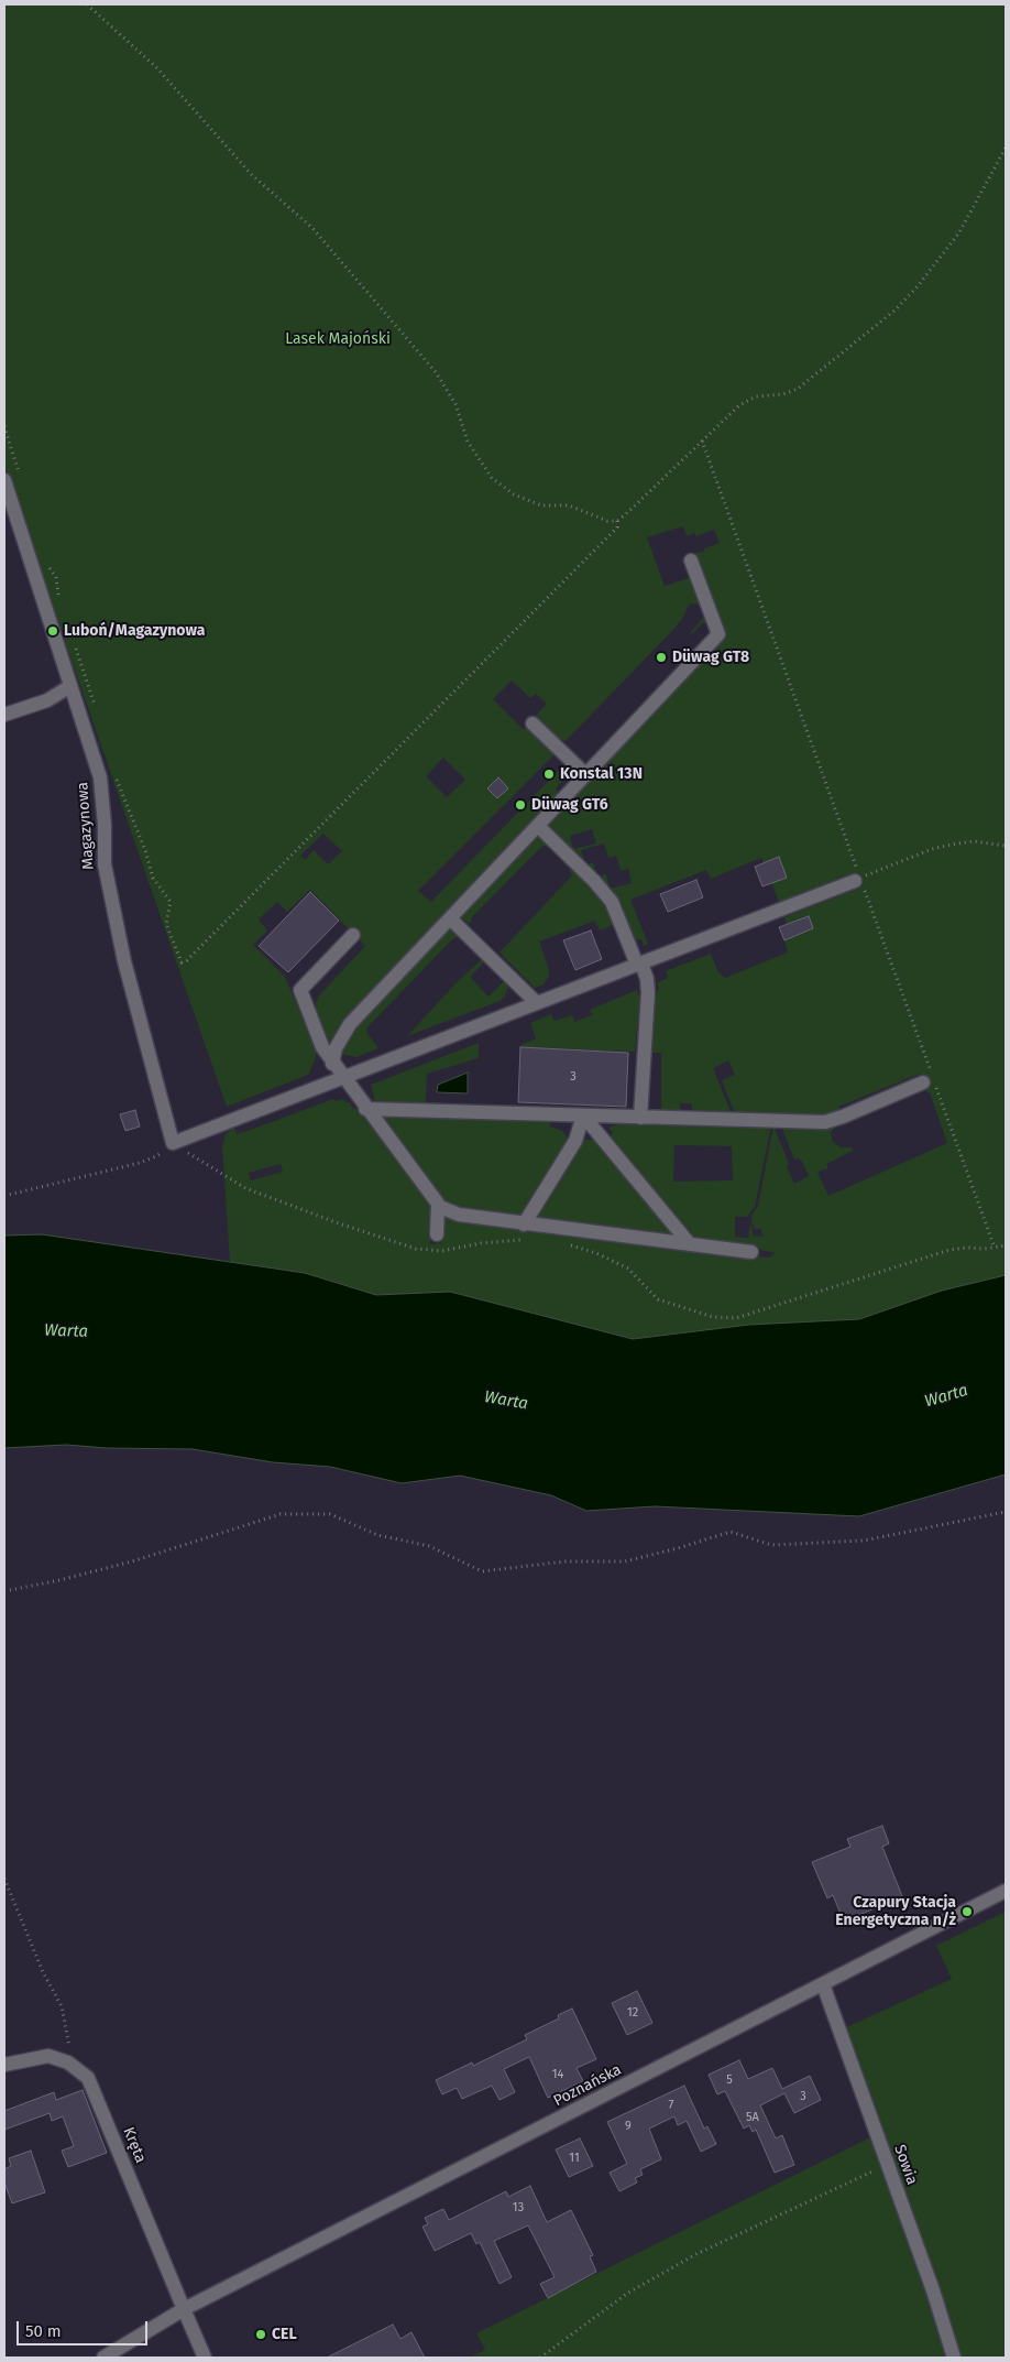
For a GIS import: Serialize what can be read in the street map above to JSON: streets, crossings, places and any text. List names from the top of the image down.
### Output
{
  "streets": {
    "street": [
      "Magazynowa",
      "Poznańska",
      "Kręta",
      "Sowia"
    ]
  },
  "crossings": [
    ["Poznańska", "Kręta"],
    ["Poznańska", "Sowia"]
  ],
  "water": ["Warta"],
  "parks": ["Lasek Majoński"],
  "places": [
    "Luboń/Magazynowa",
    "Düwag GT8",
    "Konstal 13N",
    "Düwag GT6",
    "Czapury Stacja Energetyczna n/ż",
    "CEL"
  ],
  "house_numbers": [
    "3",
    "12",
    "14",
    "5",
    "3",
    "7",
    "5A",
    "9",
    "11",
    "13"
  ],
  "scale_bar": "50 m"
}
